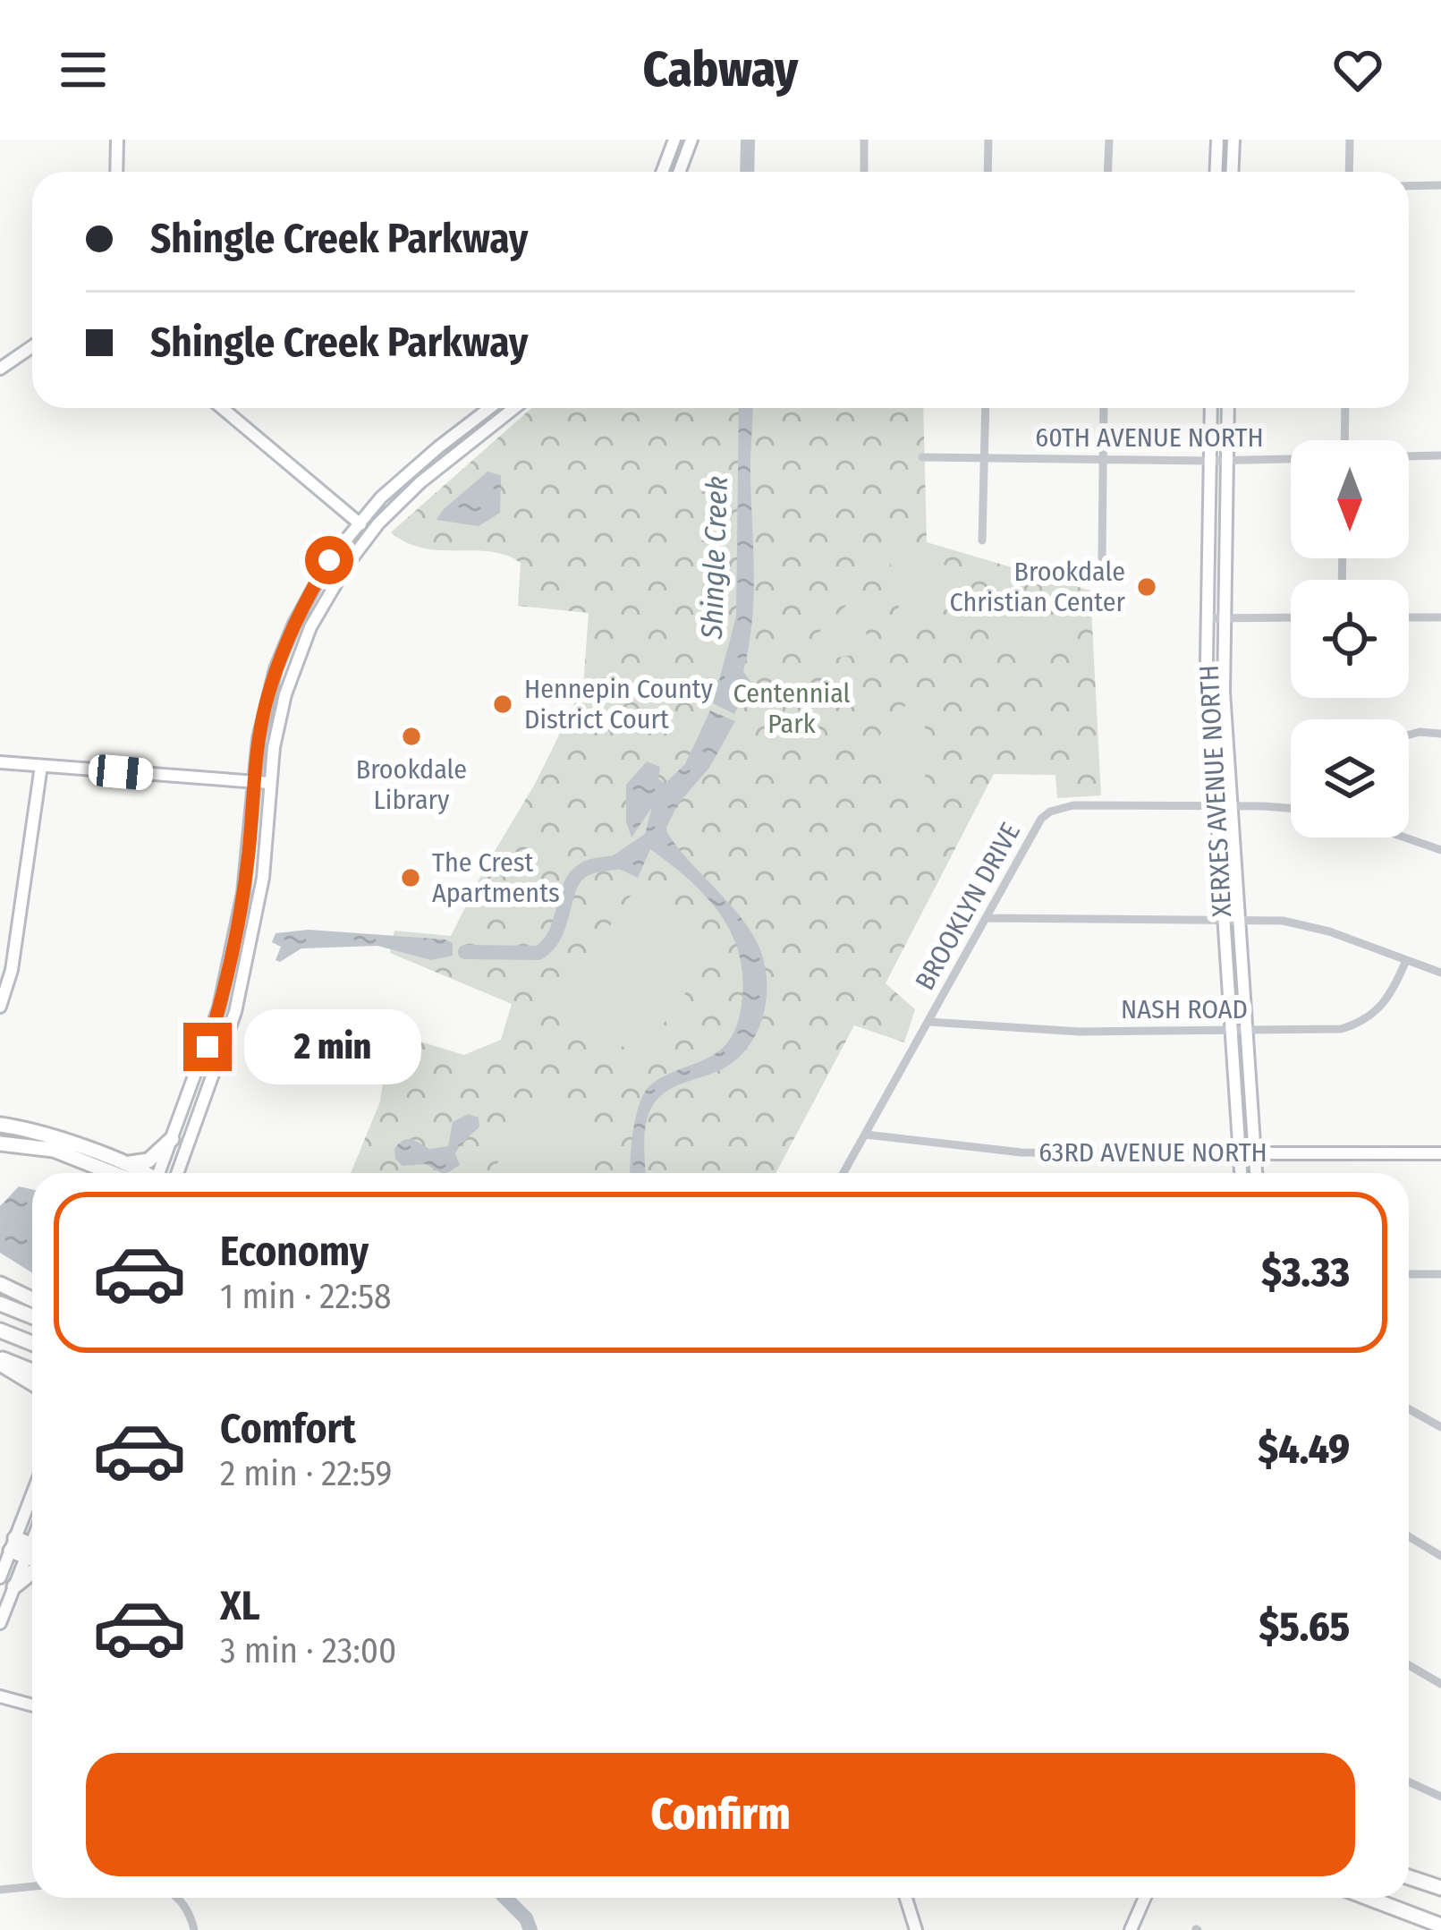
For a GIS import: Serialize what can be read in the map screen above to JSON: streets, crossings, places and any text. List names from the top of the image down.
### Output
{
  "streets": {
    "street": [
      "60TH AVENUE NORTH",
      "XERXES AVENUE NORTH",
      "BROOKLYN DRIVE",
      "NASH ROAD",
      "63RD AVENUE NORTH"
    ]
  },
  "crossings": [
    ["60TH AVENUE NORTH", "XERXES AVENUE NORTH"],
    ["XERXES AVENUE NORTH", "BROOKLYN DRIVE"],
    ["XERXES AVENUE NORTH", "NASH ROAD"],
    ["XERXES AVENUE NORTH", "63RD AVENUE NORTH"],
    ["BROOKLYN DRIVE", "NASH ROAD"],
    ["BROOKLYN DRIVE", "63RD AVENUE NORTH"]
  ],
  "water": ["Shingle Creek"],
  "parks": ["Centennial Park"],
  "places": [
    "Brookdale Christian Center",
    "Hennepin County District Court",
    "Brookdale Library",
    "The Crest Apartments"
  ],
  "north": "bottom",
  "page": {
    "header": "Cabway",
    "banner": ["Shingle Creek Parkway", "Shingle Creek Parkway"],
    "bubble": "2 min",
    "list": [
      {
        "name": "Economy",
        "note": "1 min · 22:58",
        "value": "$3.33"
      },
      {
        "name": "Comfort",
        "note": "2 min · 22:59",
        "value": "$4.49"
      },
      {
        "name": "XL",
        "note": "3 min · 23:00",
        "value": "$5.65"
      }
    ],
    "buttons": "Confirm"
  }
}
